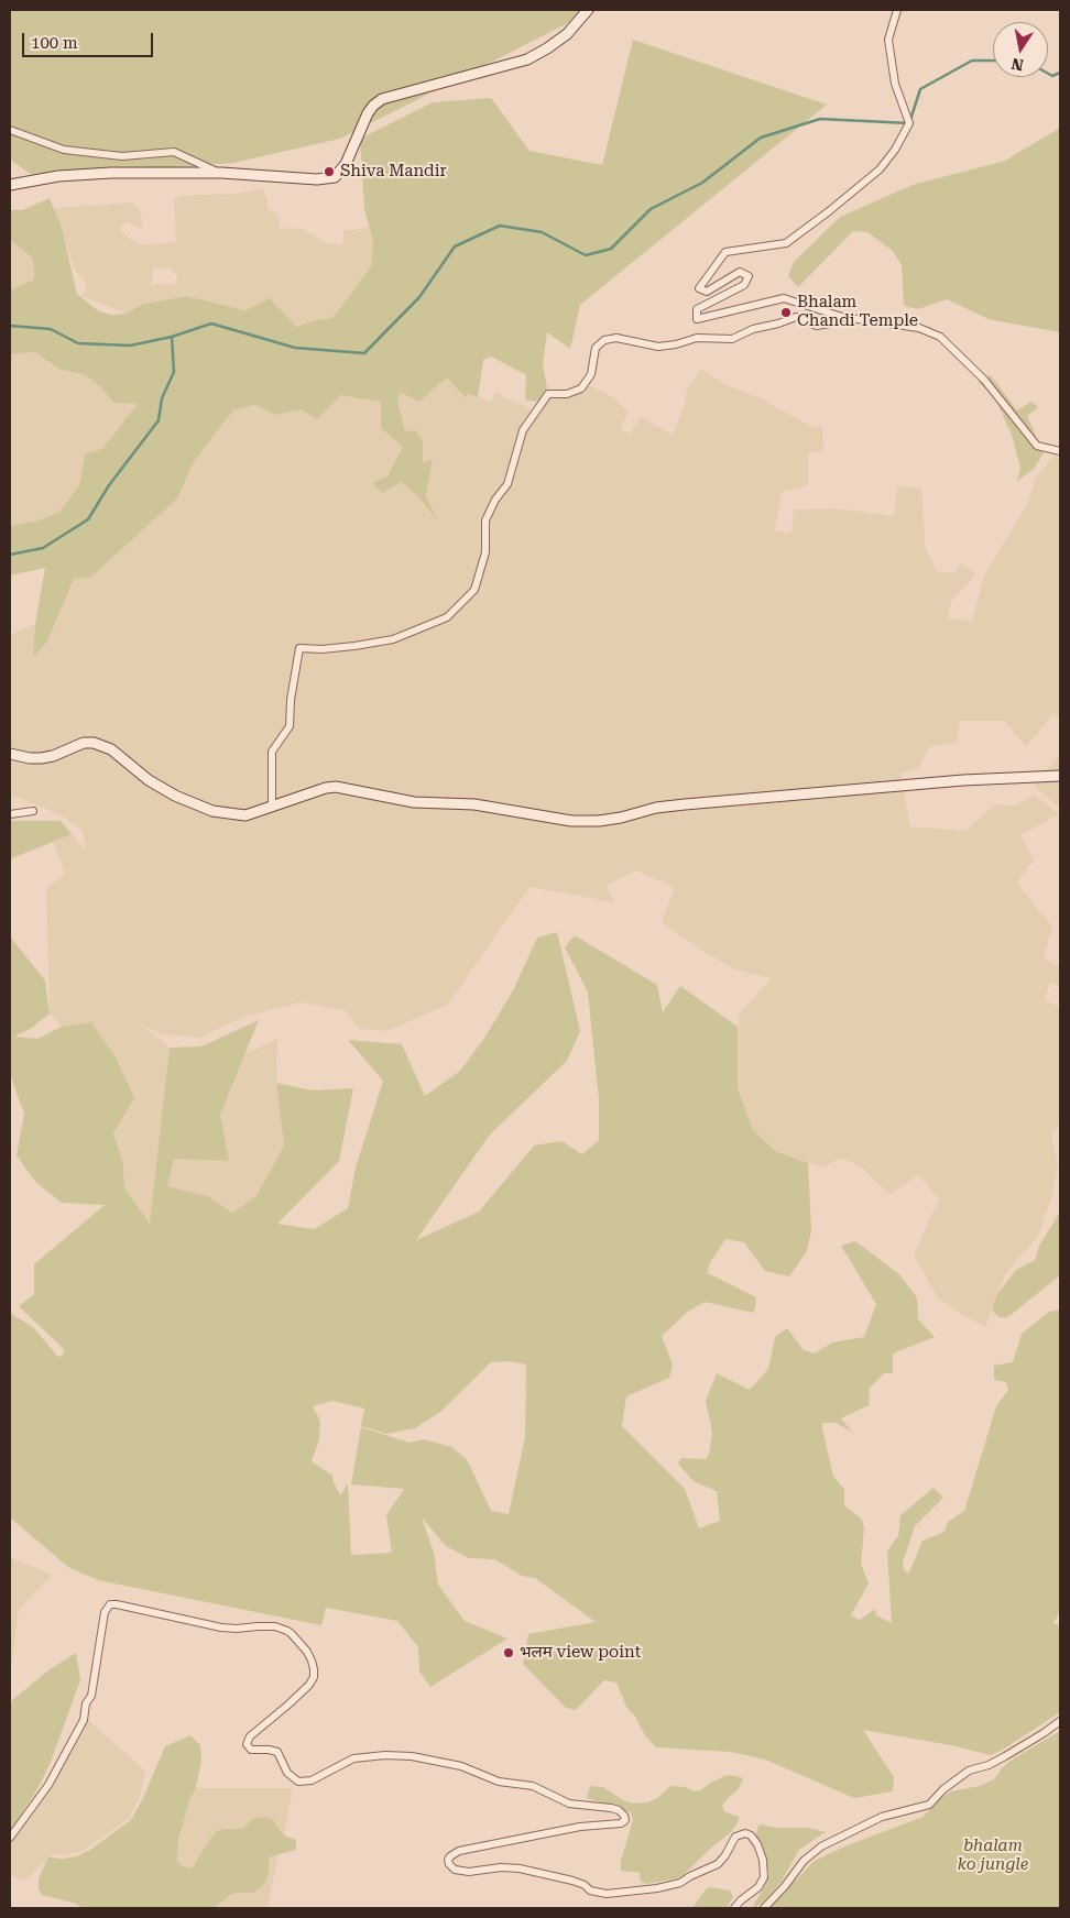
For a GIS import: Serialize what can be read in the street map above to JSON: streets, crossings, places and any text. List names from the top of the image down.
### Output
{
  "parks": ["bhalam ko jungle"],
  "places": ["Shiva Mandir", "Bhalam Chandi Temple", "भलम view point"],
  "scale_bar": "100 m",
  "north": "bottom"
}
